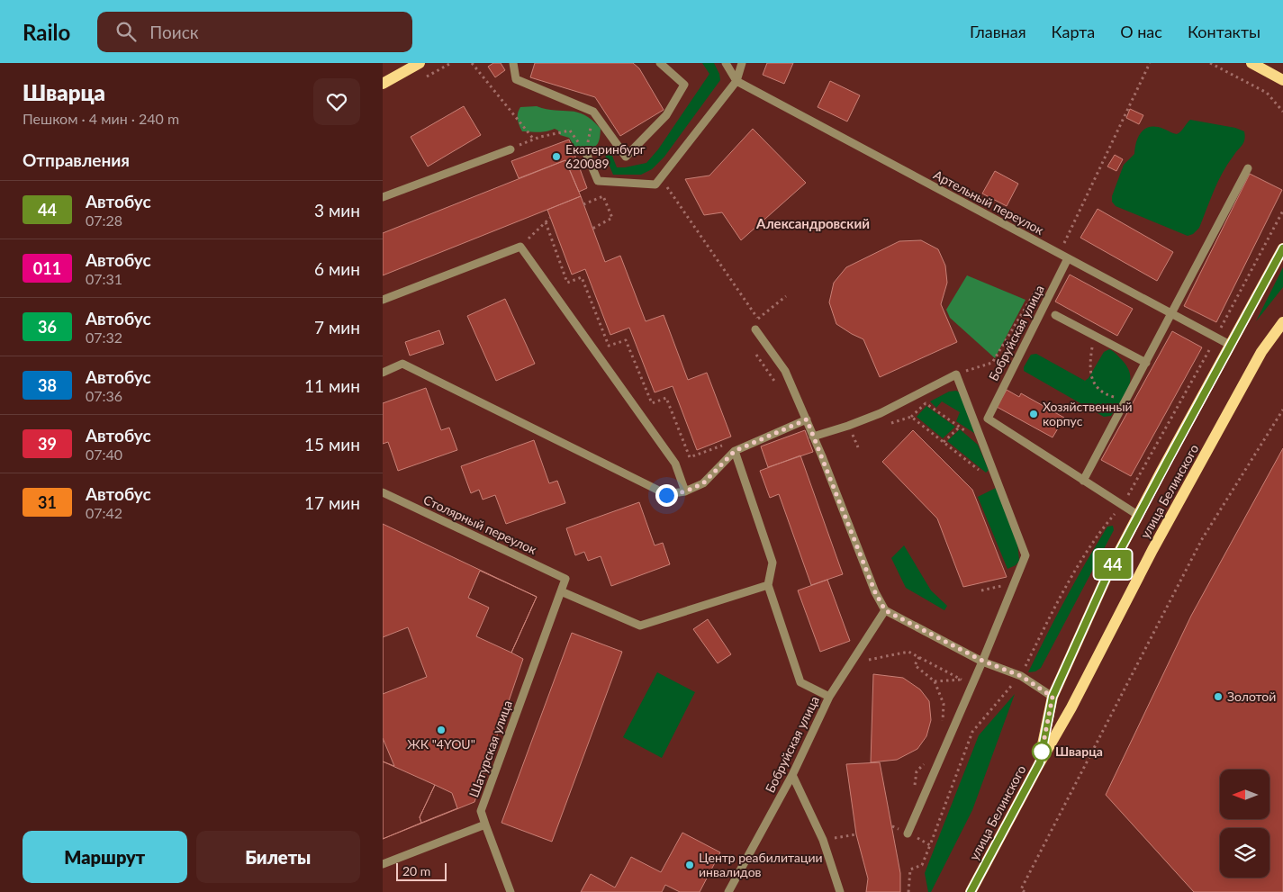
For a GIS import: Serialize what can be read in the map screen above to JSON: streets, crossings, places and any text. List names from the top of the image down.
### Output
{
  "streets": {
    "main road": ["улица Белинского"],
    "street": [
      "Артельный переулок",
      "Бобруйская улица",
      "Столярный переулок",
      "Шатурская улица"
    ]
  },
  "crossings": [
    ["Артельный переулок", "Бобруйская улица"],
    ["Столярный переулок", "Шатурская улица"]
  ],
  "districts": ["Александровский"],
  "places": [
    "Екатеринбург 620089",
    "Хозяйственный корпус",
    "Золотой",
    "ЖК \"4YOU\"",
    "Шварца",
    "Центр реабилитации инвалидов"
  ],
  "lines": ["bus line 44"],
  "scale_bar": "20 m",
  "north": "left",
  "page": {
    "header": "Railo",
    "search": "Поиск",
    "nav": [
      "Главная",
      "Карта",
      "О нас",
      "Контакты"
    ],
    "heading": [
      ["Шварца", "Пешком · 4 мин · 240 m"],
      "Отправления"
    ],
    "on_map": "44",
    "list": [
      {
        "mark": "44",
        "name": "Автобус",
        "note": "07:28",
        "value": "3 мин"
      },
      {
        "mark": "011",
        "name": "Автобус",
        "note": "07:31",
        "value": "6 мин"
      },
      {
        "mark": "36",
        "name": "Автобус",
        "note": "07:32",
        "value": "7 мин"
      },
      {
        "mark": "38",
        "name": "Автобус",
        "note": "07:36",
        "value": "11 мин"
      },
      {
        "mark": "39",
        "name": "Автобус",
        "note": "07:40",
        "value": "15 мин"
      },
      {
        "mark": "31",
        "name": "Автобус",
        "note": "07:42",
        "value": "17 мин"
      }
    ],
    "buttons": ["Маршрут", "Билеты"],
    "scale": "20 m"
  }
}
